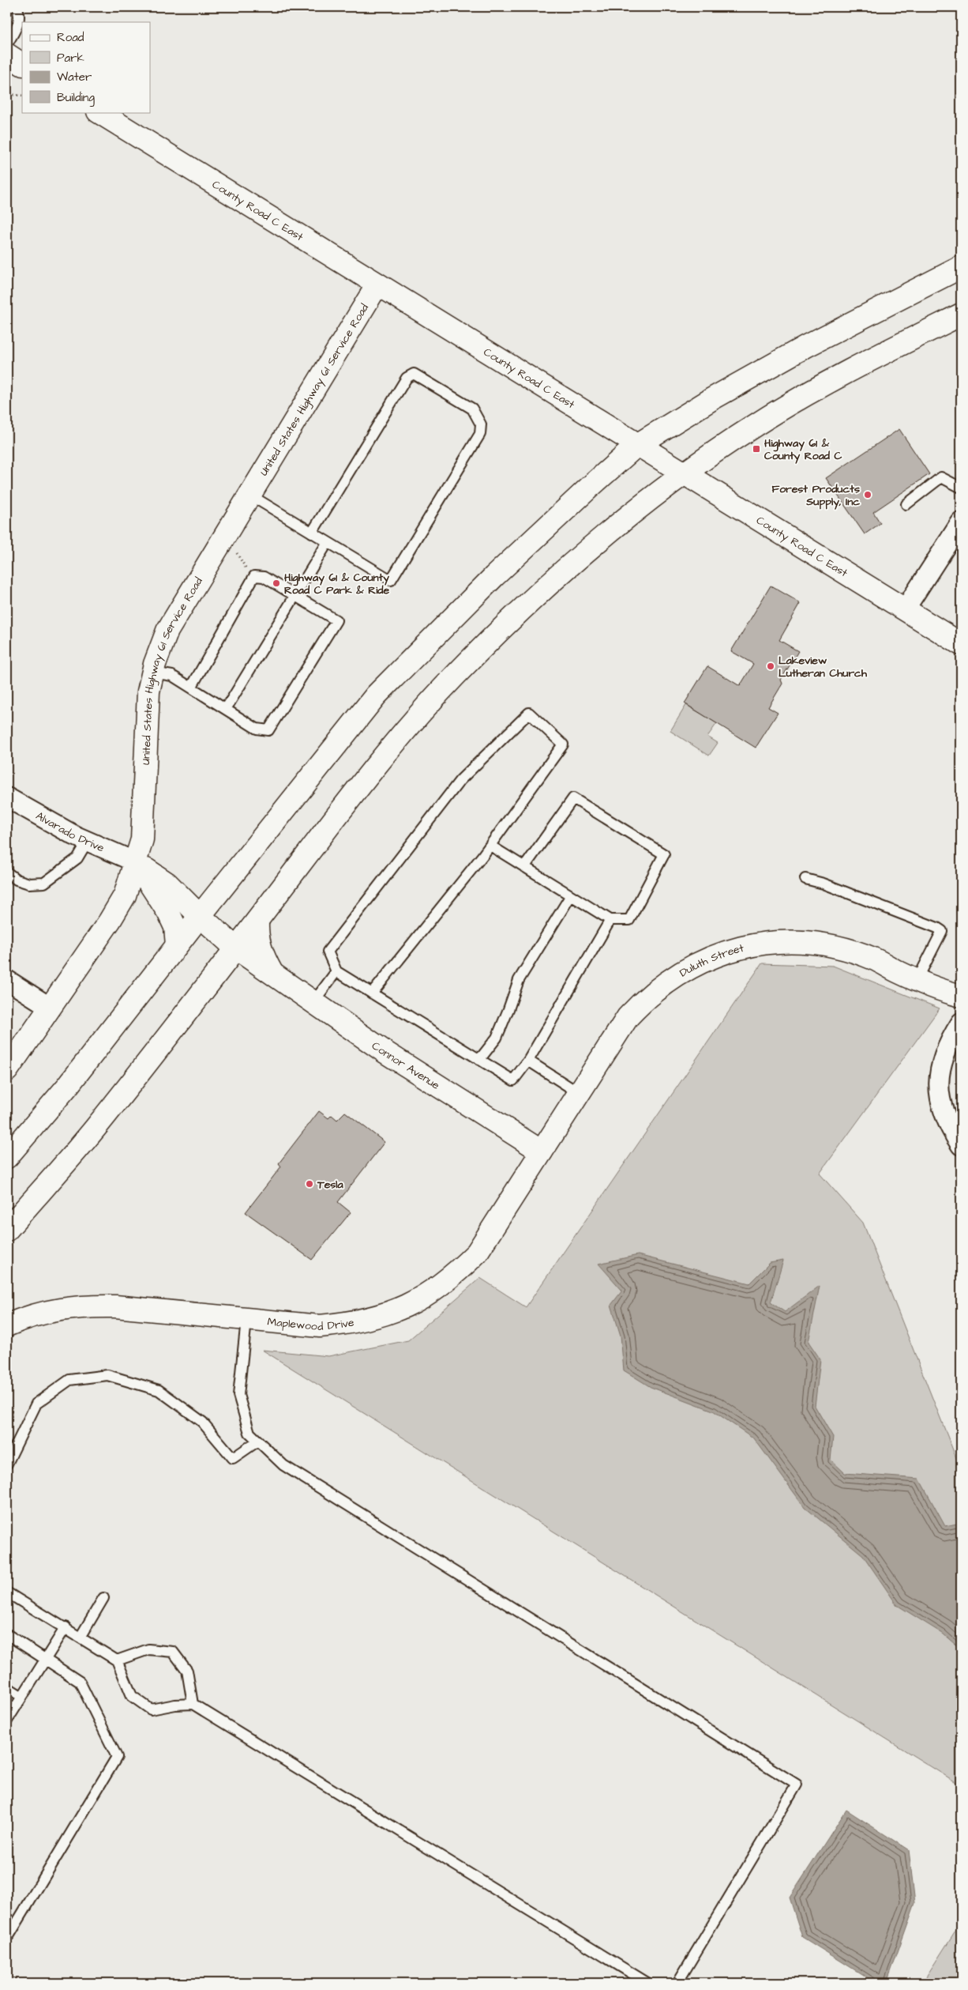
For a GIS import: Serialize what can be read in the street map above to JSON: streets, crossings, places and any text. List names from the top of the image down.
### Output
{
  "streets": {
    "street": [
      "County Road C East",
      "United States Highway 61 Service Road",
      "Alvarado Drive",
      "Duluth Street",
      "Connor Avenue",
      "Maplewood Drive"
    ]
  },
  "crossings": [
    ["County Road C East", "United States Highway 61 Service Road"],
    ["United States Highway 61 Service Road", "Alvarado Drive"],
    ["United States Highway 61 Service Road", "Connor Avenue"],
    ["Alvarado Drive", "Connor Avenue"],
    ["Duluth Street", "Connor Avenue"],
    ["Duluth Street", "Maplewood Drive"],
    ["Connor Avenue", "Maplewood Drive"]
  ],
  "places": {
    "transit": ["Highway 61 & County Road C"],
    "other": [
      "Forest Products Supply, Inc",
      "Highway 61 & County Road C Park & Ride",
      "Lakeview Lutheran Church",
      "Tesla"
    ]
  },
  "legend": [
    "Road",
    "Park",
    "Water",
    "Building"
  ]
}
